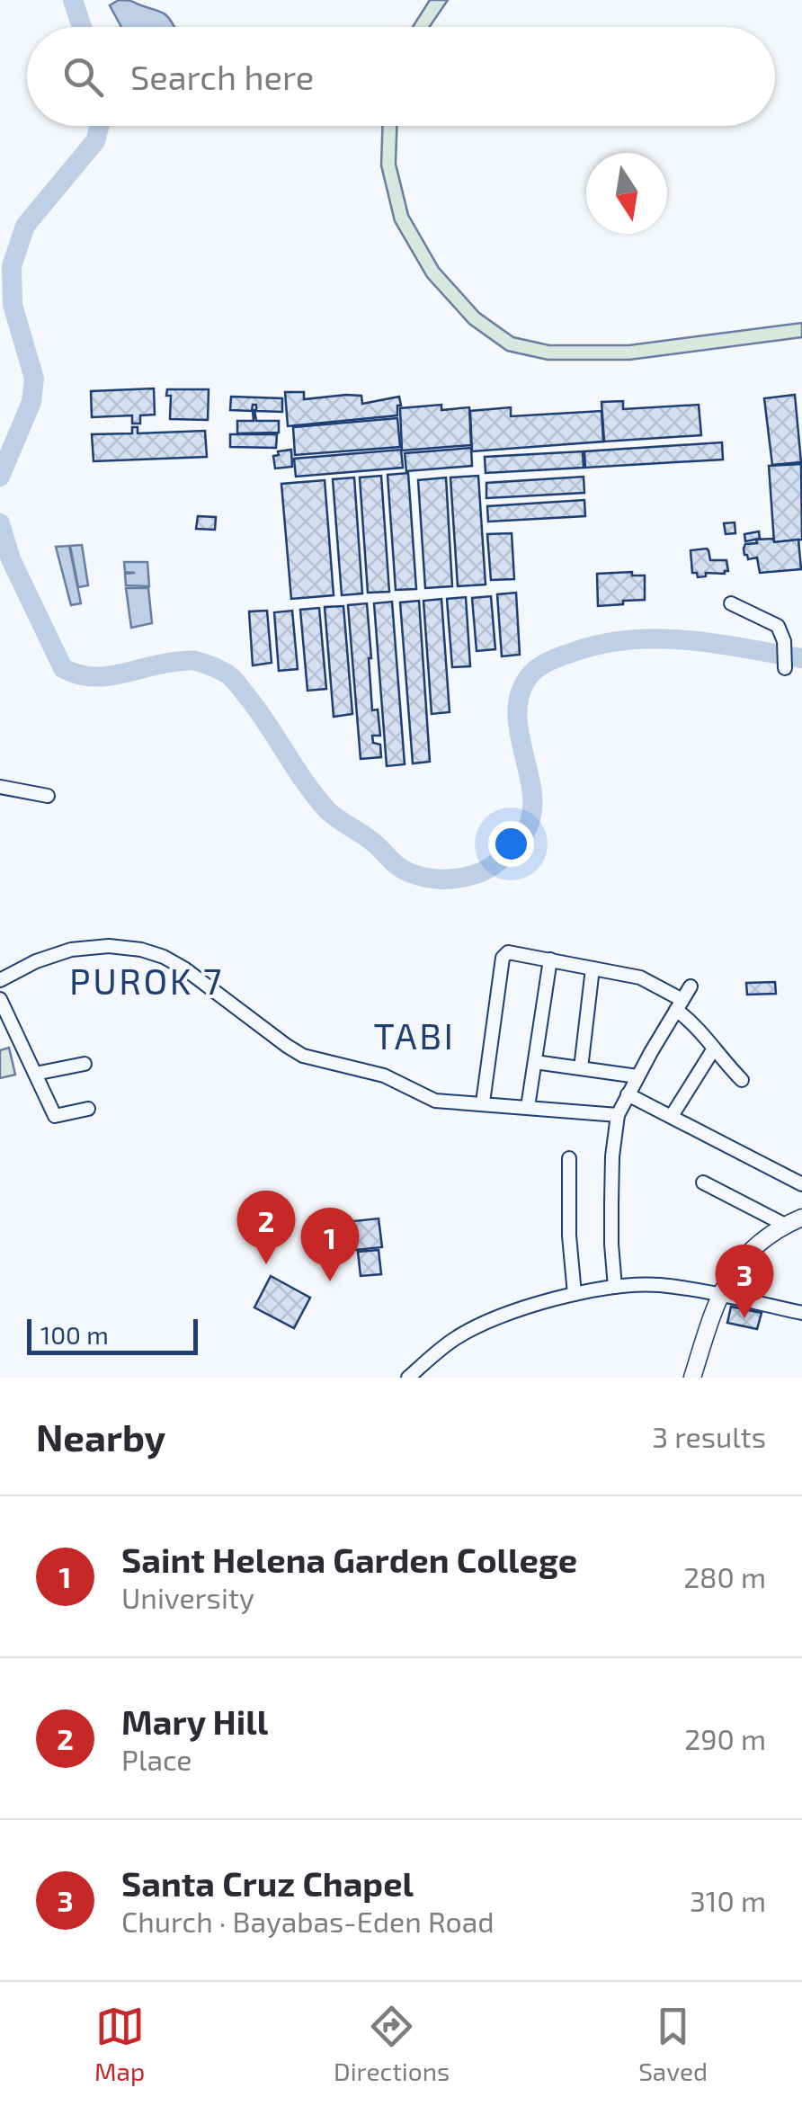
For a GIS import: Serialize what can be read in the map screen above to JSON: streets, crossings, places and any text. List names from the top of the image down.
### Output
{
  "districts": ["PUROK 7", "TABI"],
  "scale_bar": "100 m",
  "north": "bottom",
  "page": {
    "search": "Search here",
    "pins": ["2", "1", "3"],
    "scale": "100 m",
    "heading": ["Nearby", "3 results"],
    "list": [
      {
        "mark": "1",
        "name": "Saint Helena Garden College",
        "note": "University",
        "value": "280 m"
      },
      {
        "mark": "2",
        "name": "Mary Hill",
        "note": "Place",
        "value": "290 m"
      },
      {
        "mark": "3",
        "name": "Santa Cruz Chapel",
        "note": "Church · Bayabas-Eden Road",
        "value": "310 m"
      }
    ],
    "nav": ["Map", "Directions", "Saved"]
  }
}
